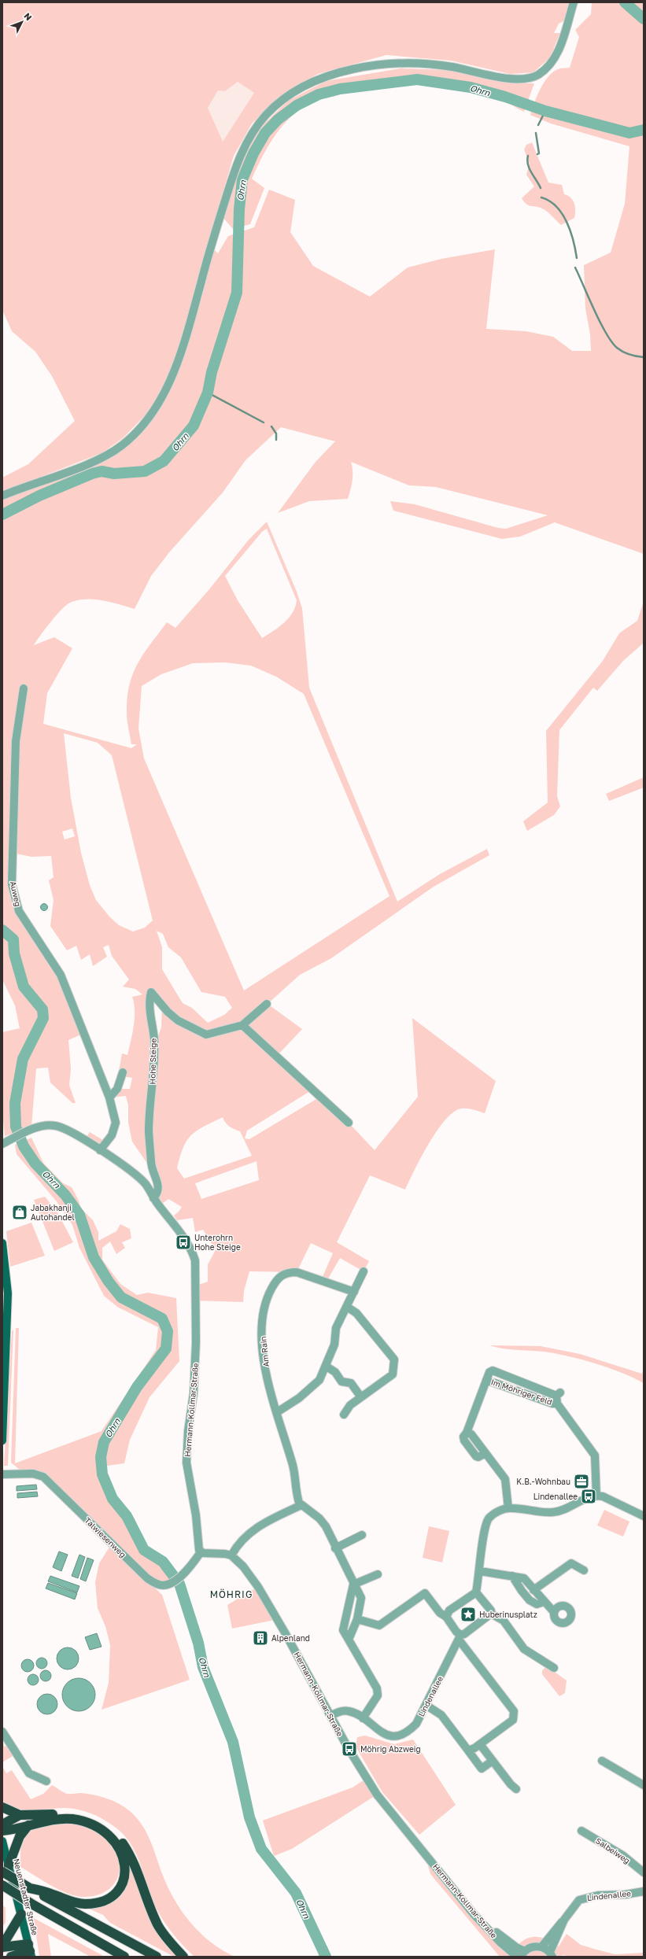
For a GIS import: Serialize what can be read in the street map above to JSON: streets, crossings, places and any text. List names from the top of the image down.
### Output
{
  "streets": {
    "main road": ["Neuenstadter Straße"],
    "street": [
      "Auweg",
      "Hohe Steige",
      "Am Rain",
      "Im Möhriger Feld",
      "Hermann-Kollmar-Straße",
      "Talwiesenweg",
      "Lindenallee",
      "Salbeiweg"
    ]
  },
  "crossings": [
    ["Auweg", "Hermann-Kollmar-Straße"],
    ["Hohe Steige", "Hermann-Kollmar-Straße"],
    ["Hermann-Kollmar-Straße", "Talwiesenweg"],
    ["Hermann-Kollmar-Straße", "Lindenallee"]
  ],
  "districts": ["MÖHRIG"],
  "water": ["Ohrn"],
  "places": {
    "shop": ["Jabakhanji Autohandel"],
    "bus stop": ["Unterohrn Hohe Steige", "Lindenallee", "Möhrig Abzweig"],
    "office": ["K.B.-Wohnbau"],
    "place": ["Huberinusplatz"],
    "building": ["Alpenland"]
  },
  "north": "top right"
}
